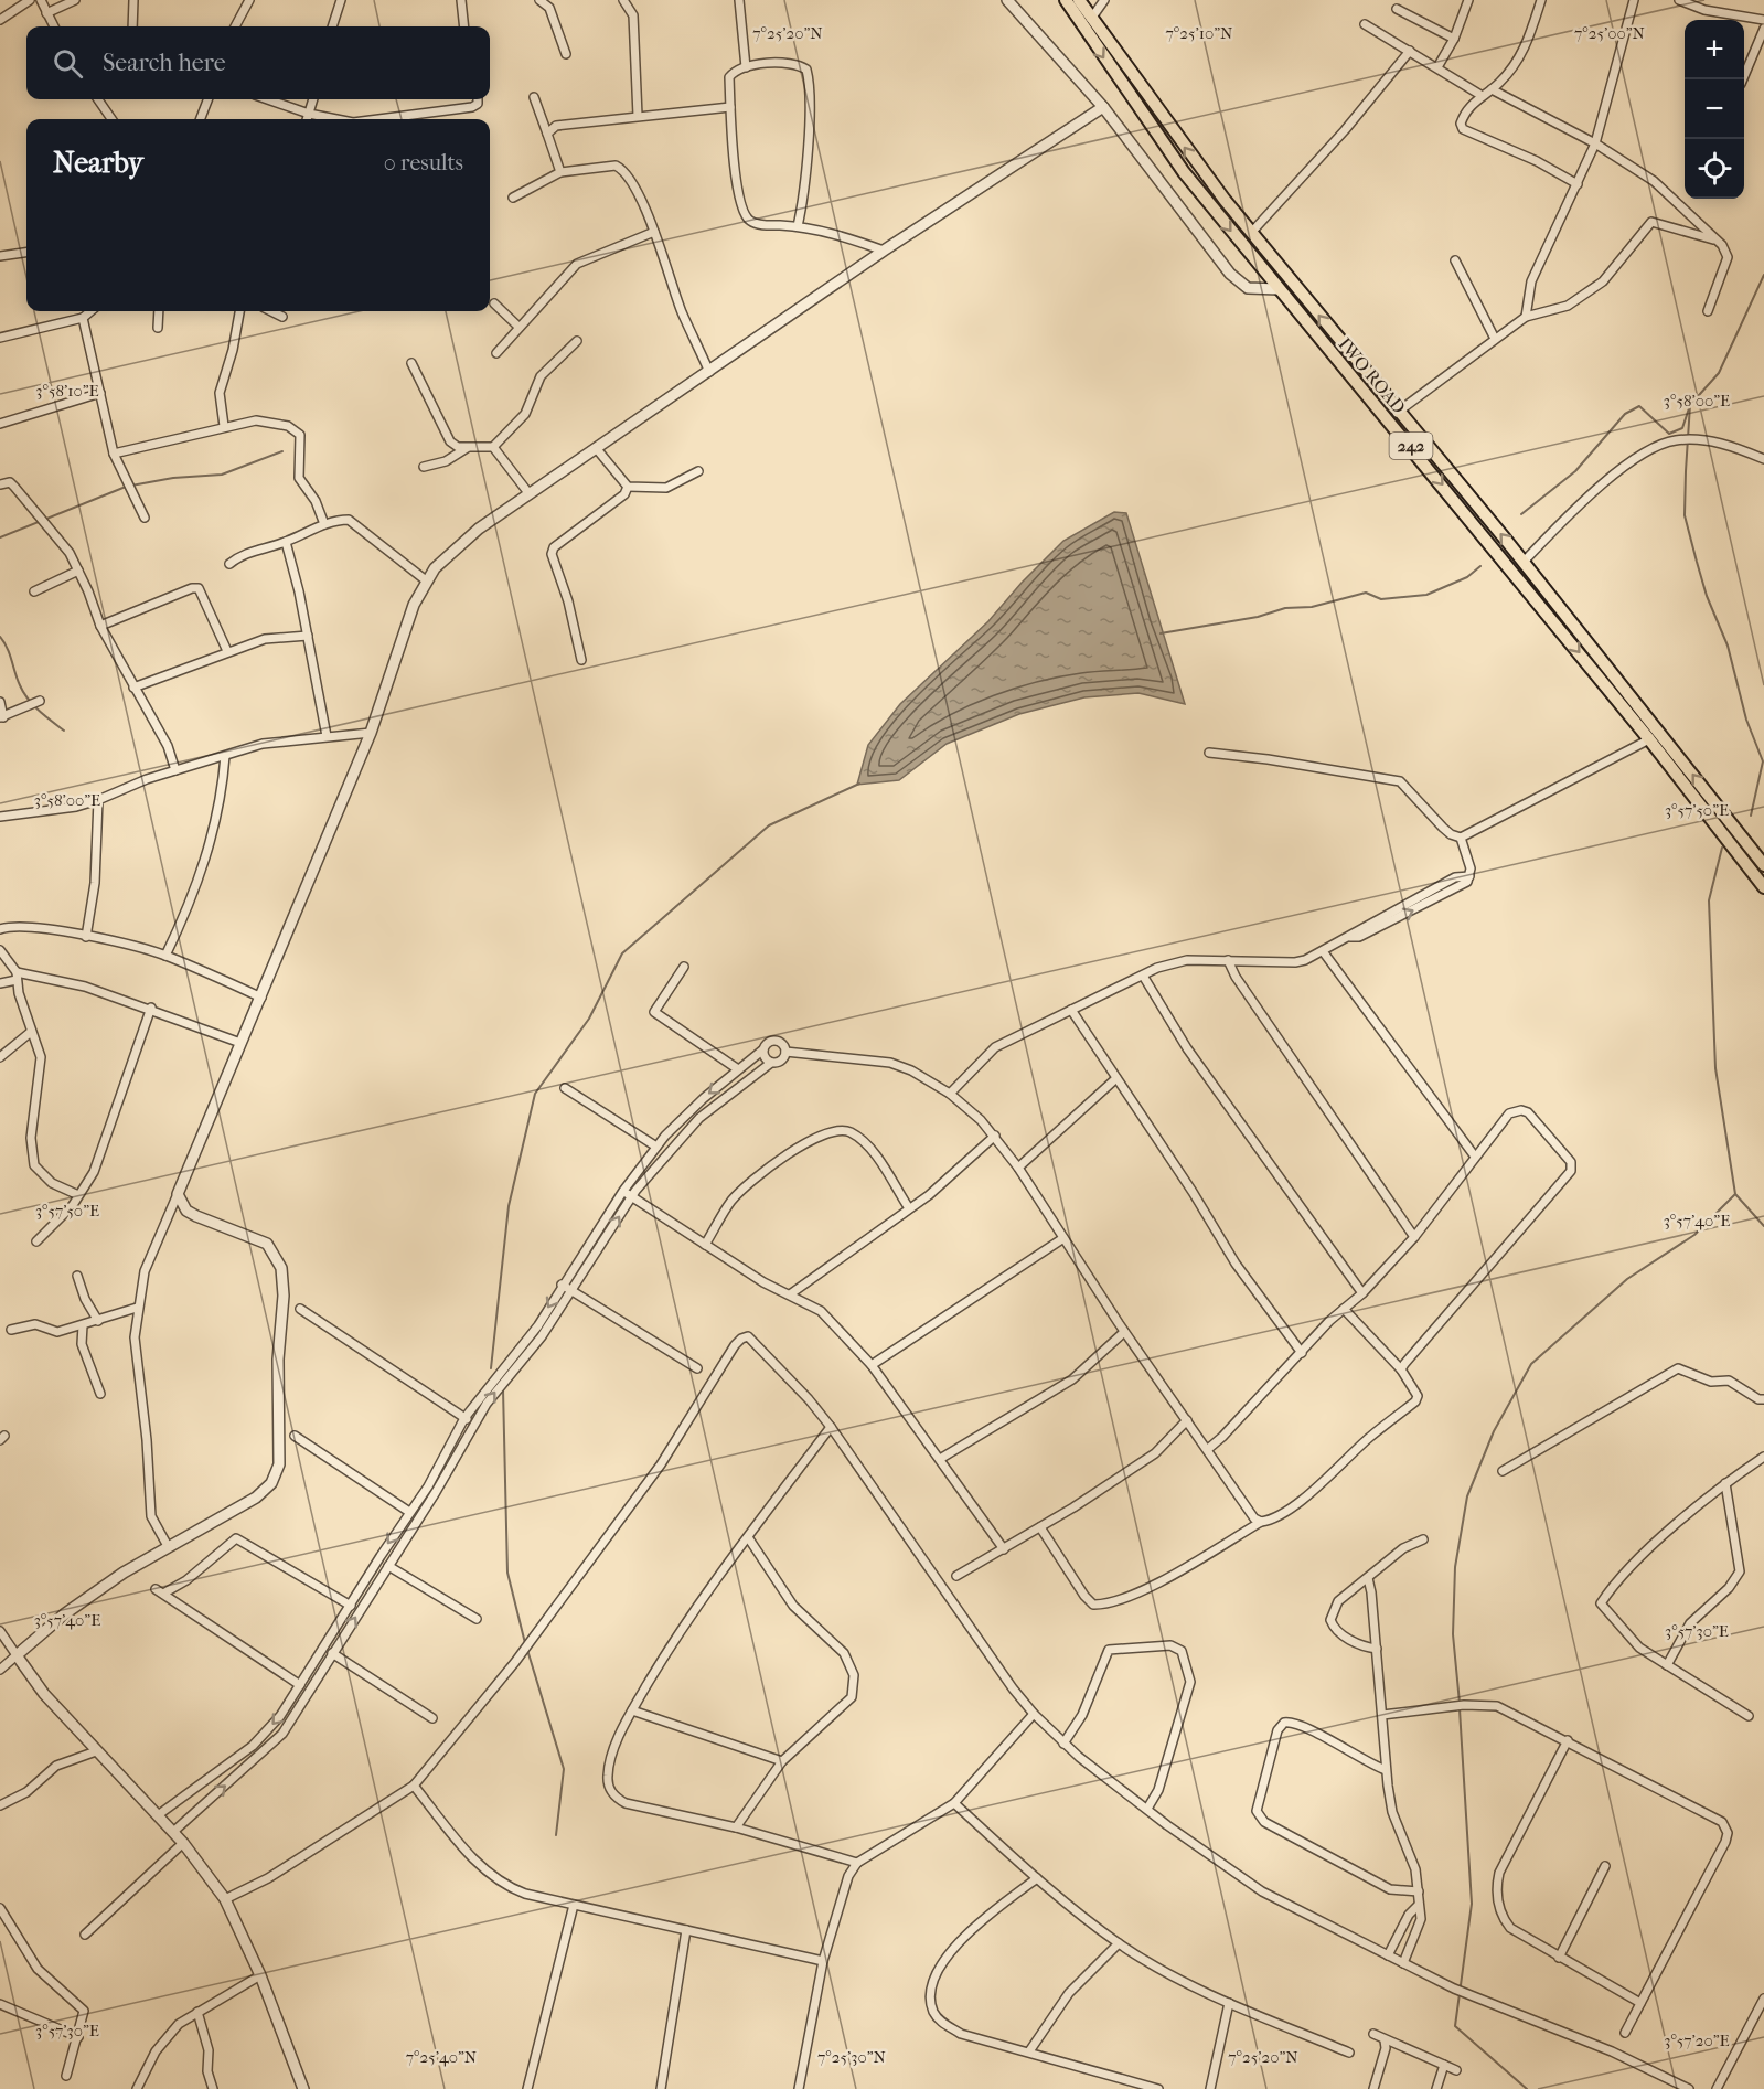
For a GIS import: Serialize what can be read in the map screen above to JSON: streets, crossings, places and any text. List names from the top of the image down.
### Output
{
  "streets": {
    "main road": ["IWO ROAD", "242"]
  },
  "page": {
    "map_buttons": ["+", "−"],
    "search": "Search here",
    "heading": ["Nearby", "0 results"]
  },
  "coordinates": [
    "7°25'20\"N",
    "7°25'10\"N",
    "7°25'00\"N",
    "3°58'10\"E",
    "3°58'00\"E",
    "3°57'50\"E",
    "3°57'40\"E",
    "3°57'30\"E",
    "3°57'20\"E",
    "7°25'40\"N",
    "7°25'30\"N"
  ]
}
